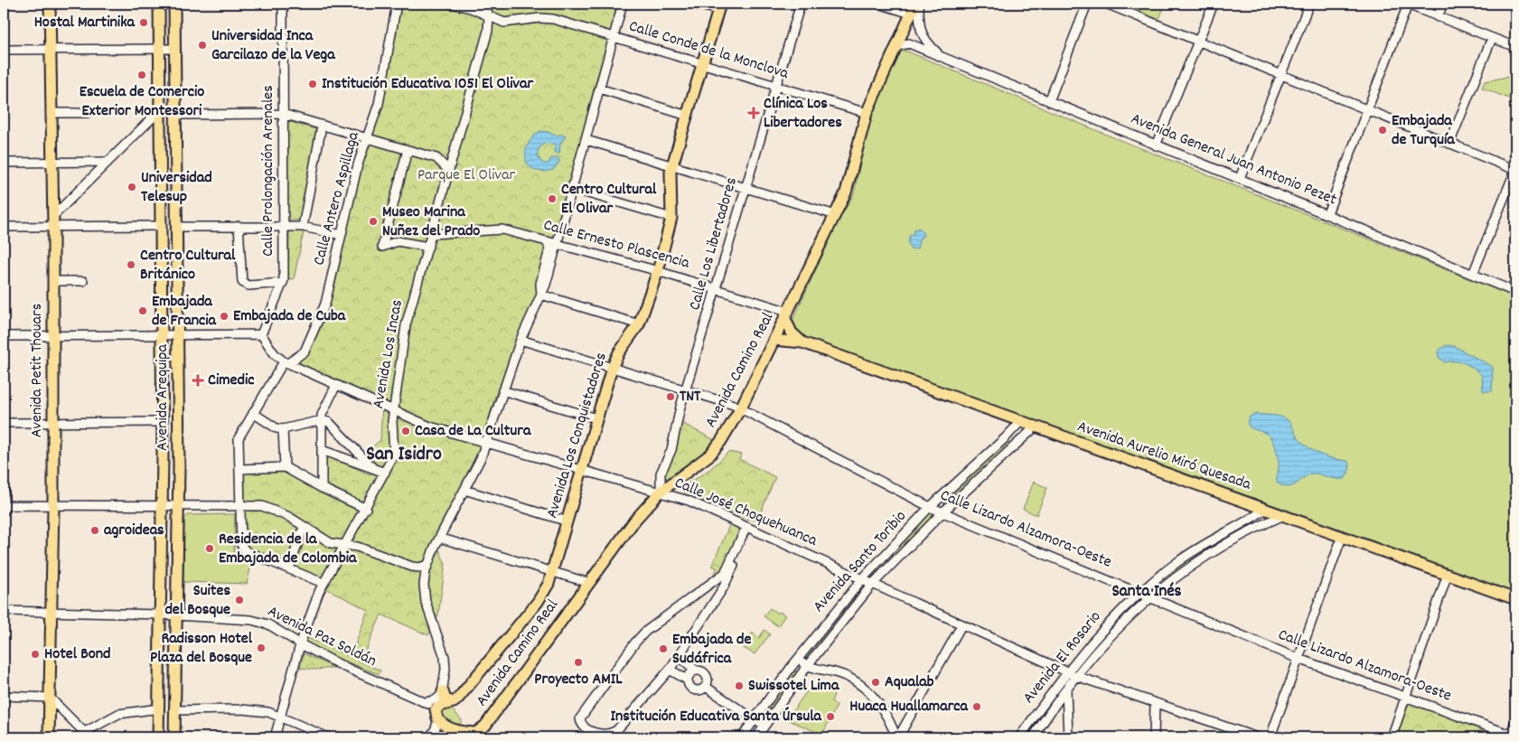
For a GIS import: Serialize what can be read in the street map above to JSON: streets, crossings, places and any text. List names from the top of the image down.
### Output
{
  "streets": {
    "main road": [
      "Avenida Petit Thouars",
      "Avenida Camino Real",
      "Avenida Arequipa",
      "Avenida Los Conquistadores",
      "Avenida Aurelio Miró Quesada"
    ],
    "street": [
      "Calle Conde de la Monclova",
      "Avenida General Juan Antonio Pezet",
      "Calle Prolongación Arenales",
      "Calle Antero Aspillaga",
      "Calle Los Libertadores",
      "Calle Ernesto Plascencia",
      "Avenida Los Incas",
      "Calle José Choquehuanca",
      "Calle Lizardo Alzamora-Oeste",
      "Avenida Santo Toribio",
      "Avenida Paz Soldán",
      "Avenida El Rosario"
    ]
  },
  "crossings": [
    ["Calle Conde de la Monclova", "Calle Los Libertadores"],
    ["Calle Conde de la Monclova", "Avenida Los Incas"],
    ["Calle Conde de la Monclova", "Avenida Camino Real"],
    ["Calle Conde de la Monclova", "Avenida Los Conquistadores"],
    ["Avenida General Juan Antonio Pezet", "Avenida Camino Real"],
    ["Calle Prolongación Arenales", "Calle José Choquehuanca"],
    ["Calle Antero Aspillaga", "Calle José Choquehuanca"],
    ["Calle Los Libertadores", "Calle Ernesto Plascencia"],
    ["Calle Los Libertadores", "Avenida Camino Real"],
    ["Calle Los Libertadores", "Calle José Choquehuanca"],
    ["Calle Los Libertadores", "Calle Lizardo Alzamora-Oeste"],
    ["Calle Ernesto Plascencia", "Avenida Los Incas"],
    ["Calle Ernesto Plascencia", "Avenida Camino Real"],
    ["Calle Ernesto Plascencia", "Avenida Los Conquistadores"],
    ["Avenida Los Incas", "Calle José Choquehuanca"],
    ["Avenida Los Incas", "Avenida Paz Soldán"],
    ["Avenida Petit Thouars", "Avenida Paz Soldán"],
    ["Avenida Camino Real", "Avenida Aurelio Miró Quesada"],
    ["Avenida Camino Real", "Calle José Choquehuanca"],
    ["Avenida Camino Real", "Calle Lizardo Alzamora-Oeste"],
    ["Avenida Arequipa", "Avenida Paz Soldán"],
    ["Avenida Los Conquistadores", "Calle José Choquehuanca"],
    ["Avenida Los Conquistadores", "Calle Lizardo Alzamora-Oeste"],
    ["Avenida Los Conquistadores", "Avenida Paz Soldán"],
    ["Avenida Aurelio Miró Quesada", "Avenida Santo Toribio"],
    ["Avenida Aurelio Miró Quesada", "Avenida El Rosario"],
    ["Calle José Choquehuanca", "Avenida Santo Toribio"],
    ["Calle José Choquehuanca", "Avenida El Rosario"],
    ["Calle Lizardo Alzamora-Oeste", "Avenida Santo Toribio"],
    ["Calle Lizardo Alzamora-Oeste", "Avenida El Rosario"]
  ],
  "districts": ["San Isidro", "Santa Inés"],
  "parks": ["Parque El Olivar"],
  "places": {
    "other": [
      "Hostal Martinika",
      "Universidad Inca Garcilazo de la Vega",
      "Escuela de Comercio Exterior Montessori",
      "Institución Educativa 1051 El Olivar",
      "Embajada de Turquía",
      "Universidad Telesup",
      "Centro Cultural El Olivar",
      "Museo Marina Nuñez del Prado",
      "Centro Cultural Británico",
      "Embajada de Francia",
      "Embajada de Cuba",
      "TNT",
      "Casa de La Cultura",
      "agroideas",
      "Residencia de la Embajada de Colombia",
      "Suites del Bosque",
      "Radisson Hotel Plaza del Bosque",
      "Embajada de Sudáfrica",
      "Hotel Bond",
      "Proyecto AMIL",
      "Aqualab",
      "Swissotel Lima",
      "Huaca Huallamarca",
      "Institución Educativa Santa Úrsula"
    ],
    "health": ["Clínica Los Libertadores", "Cimedic"]
  }
}
